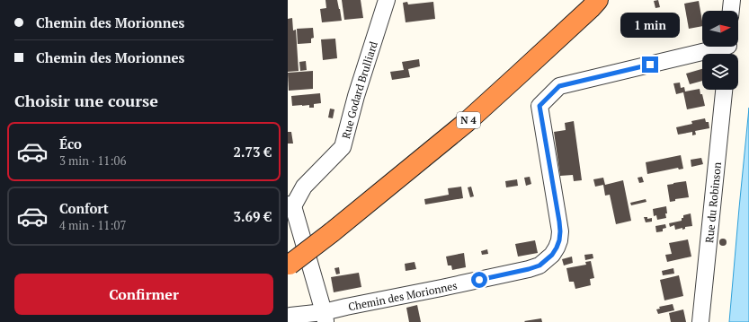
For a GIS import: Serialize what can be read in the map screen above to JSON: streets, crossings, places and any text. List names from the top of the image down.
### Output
{
  "streets": {
    "highway": ["N 4"],
    "street": ["Rue Godard Brulliard", "Rue du Robinson", "Chemin des Morionnes"]
  },
  "north": "right",
  "page": {
    "banner": ["Chemin des Morionnes", "Chemin des Morionnes"],
    "bubble": "1 min",
    "heading": "Choisir une course",
    "list": [
      {
        "name": "Éco",
        "note": "3 min · 11:06",
        "value": "2.73 €"
      },
      {
        "name": "Confort",
        "note": "4 min · 11:07",
        "value": "3.69 €"
      }
    ],
    "buttons": "Confirmer"
  }
}
